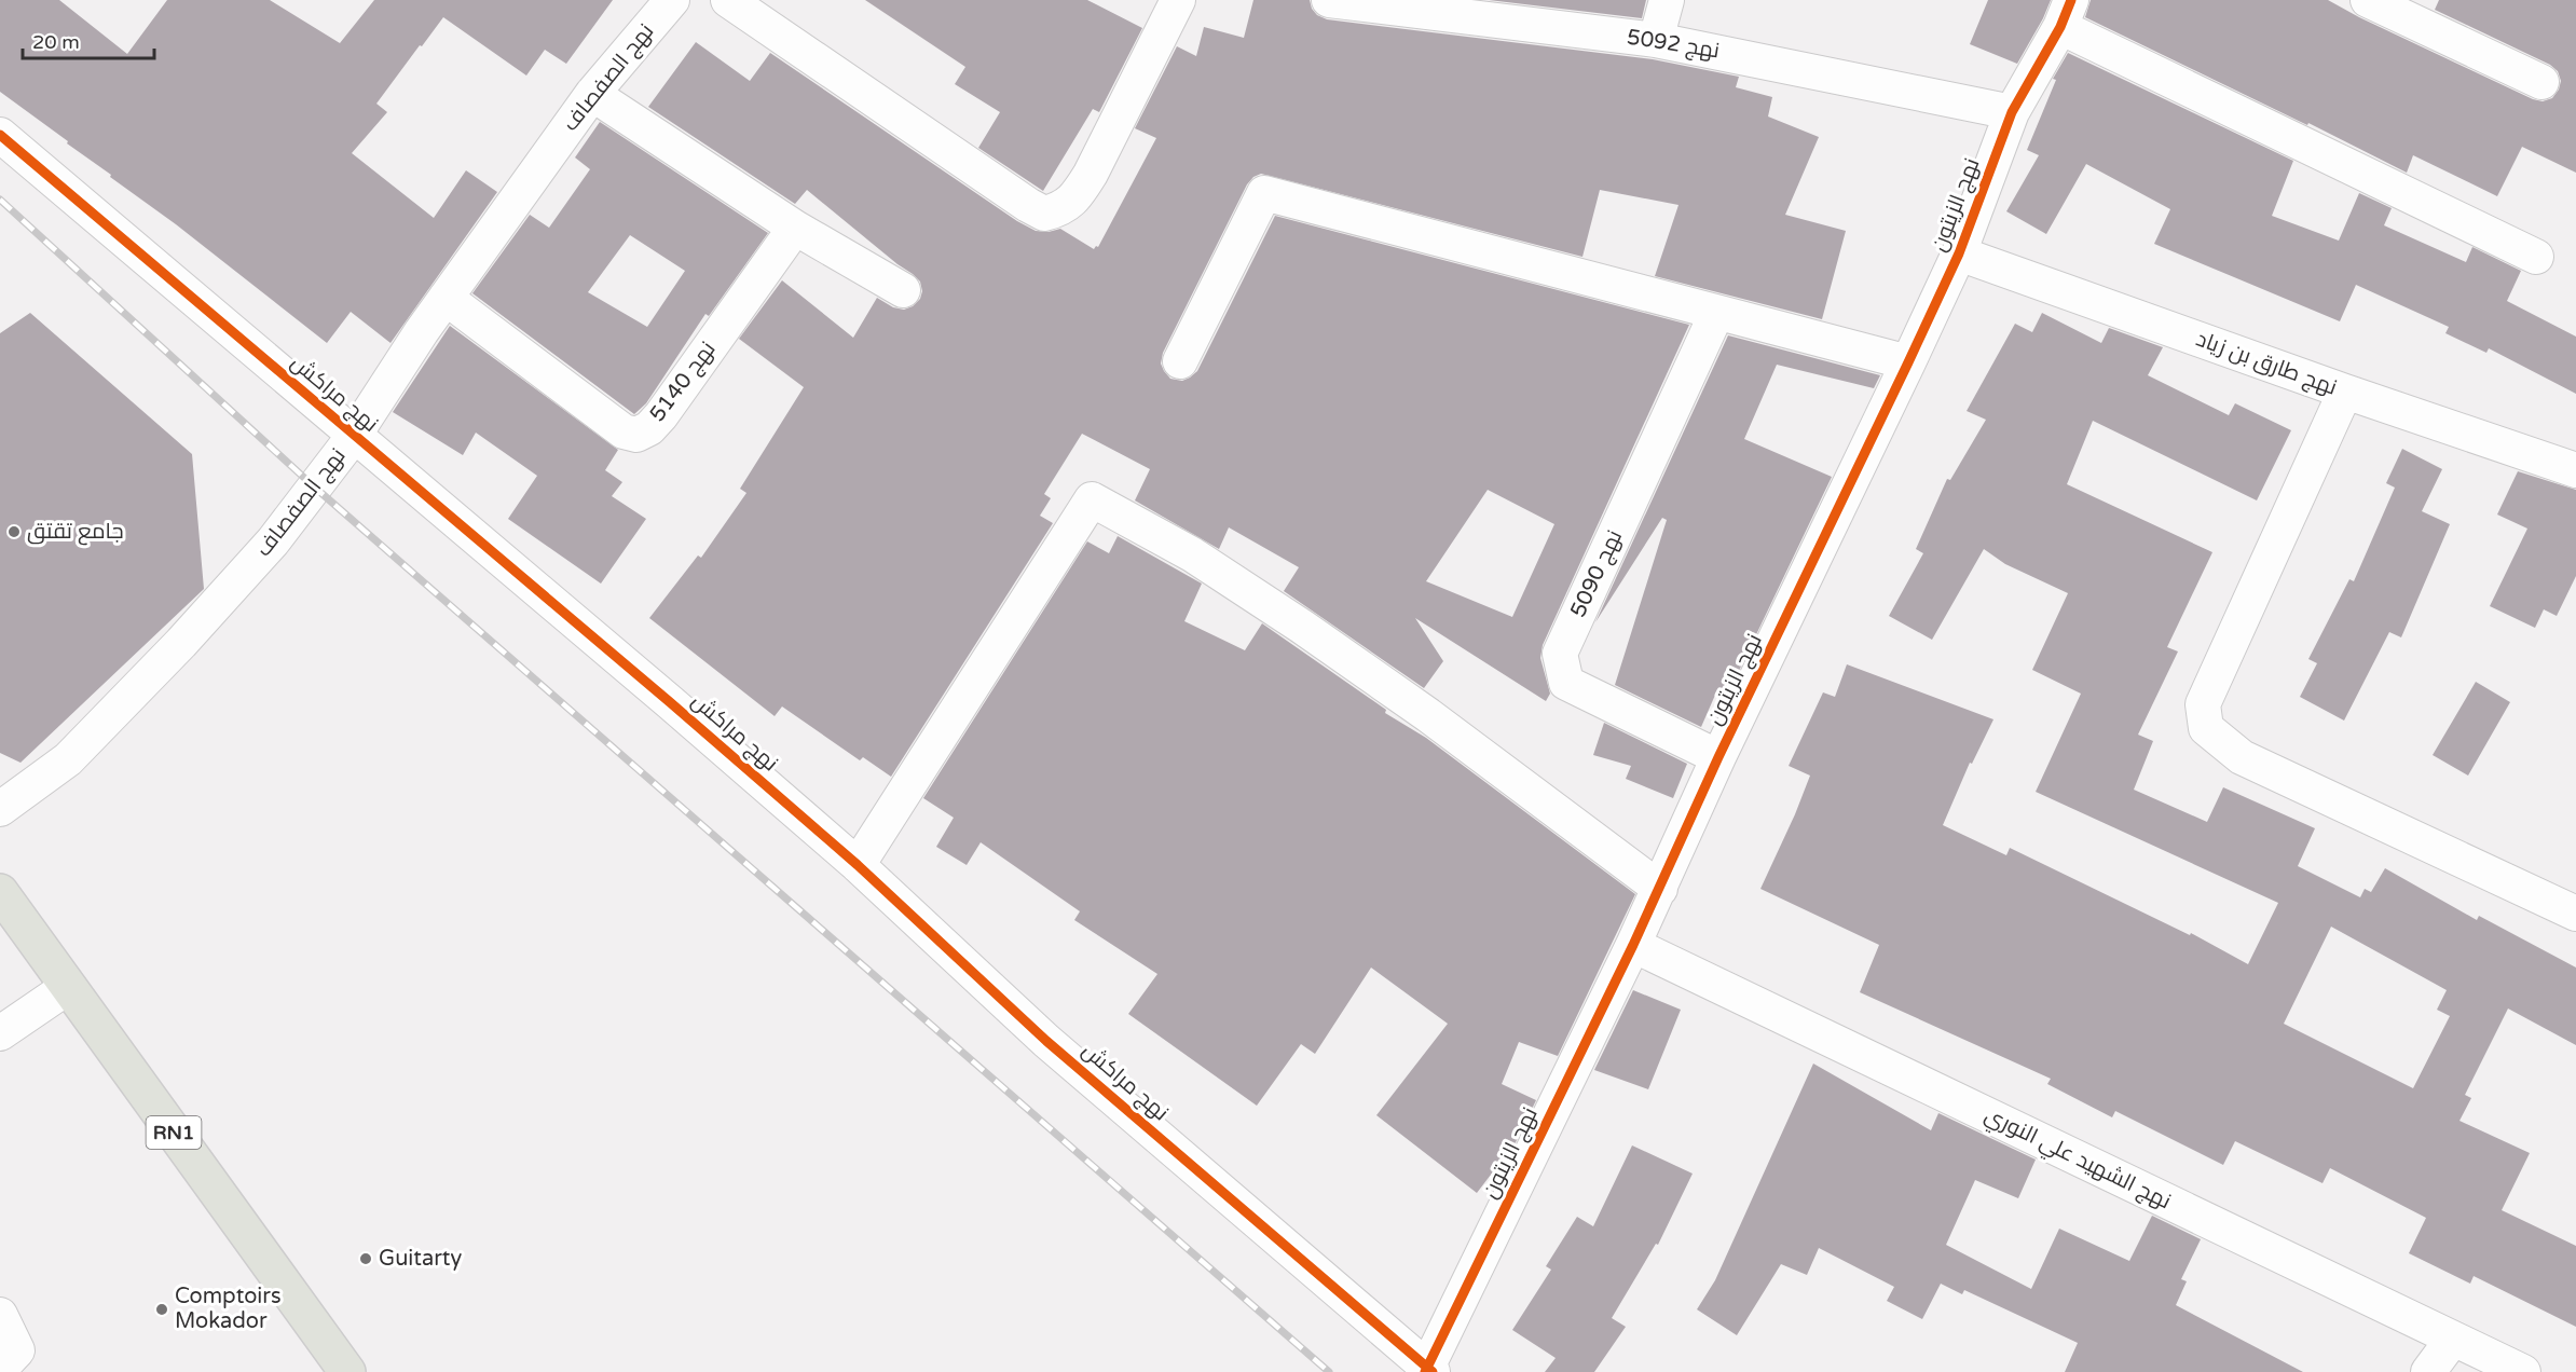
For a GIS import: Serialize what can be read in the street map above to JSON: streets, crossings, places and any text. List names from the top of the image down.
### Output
{
  "streets": {
    "main road": ["RN1"],
    "street": [
      "نهج 5092",
      "نهج الصفصاف",
      "نهج الزيتون",
      "نهج طارق بن زياد",
      "نهج 5140",
      "نهج مراكش",
      "نهج 5090",
      "نهج الشهيد علي النوري"
    ]
  },
  "crossings": [
    ["نهج 5092", "نهج الزيتون"],
    ["نهج الصفصاف", "نهج 5140"],
    ["نهج الصفصاف", "نهج مراكش"],
    ["نهج الزيتون", "نهج طارق بن زياد"],
    ["نهج الزيتون", "نهج مراكش"],
    ["نهج الزيتون", "نهج 5090"],
    ["نهج الزيتون", "نهج الشهيد علي النوري"]
  ],
  "places": ["جامع تقتق", "Guitarty", "Comptoirs Mokador"],
  "scale_bar": "20 m"
}
